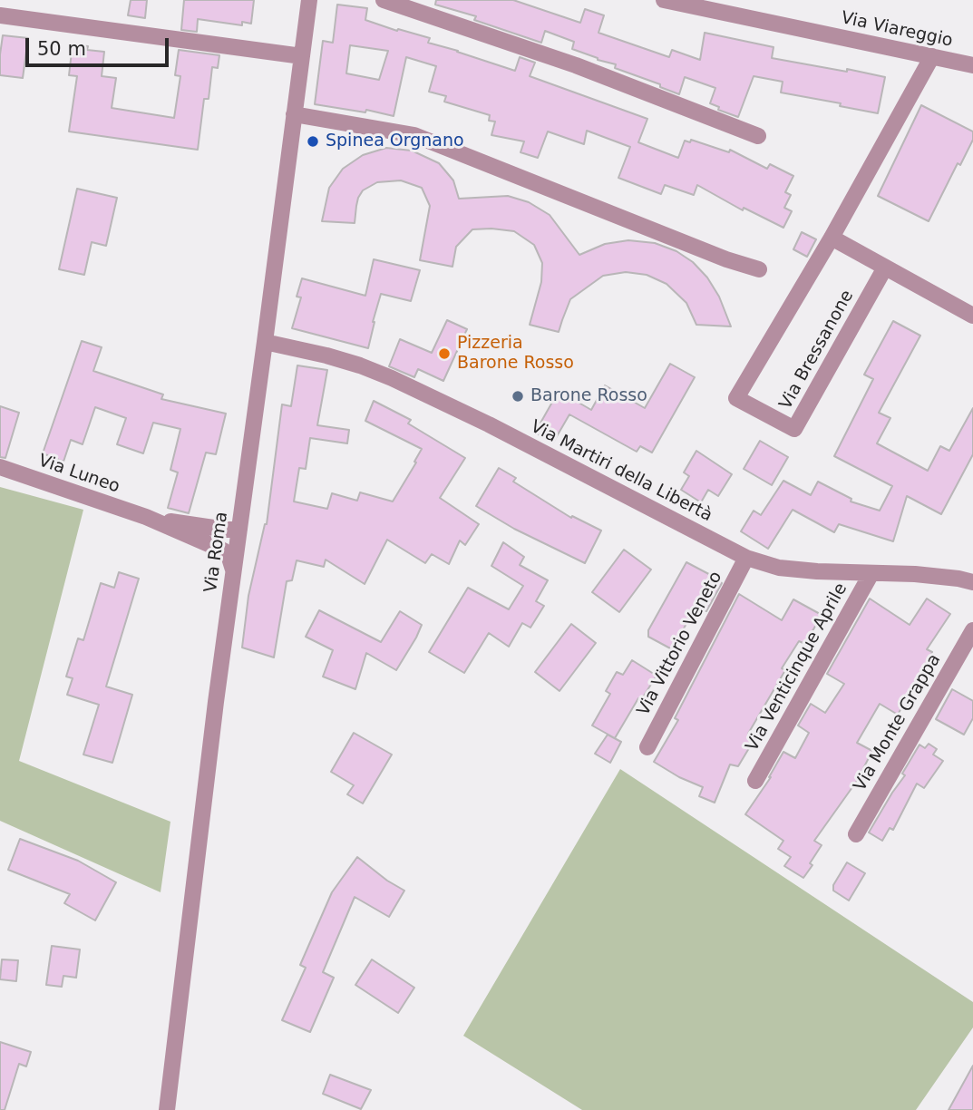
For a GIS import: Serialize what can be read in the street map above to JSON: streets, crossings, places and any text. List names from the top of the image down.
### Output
{
  "streets": {
    "street": [
      "Via Viareggio",
      "Via Bressanone",
      "Via Martiri della Libertà",
      "Via Luneo",
      "Via Roma",
      "Via Vittorio Veneto",
      "Via Venticinque Aprile",
      "Via Monte Grappa"
    ]
  },
  "crossings": [
    ["Via Viareggio", "Via Bressanone"],
    ["Via Martiri della Libertà", "Via Roma"],
    ["Via Martiri della Libertà", "Via Vittorio Veneto"],
    ["Via Martiri della Libertà", "Via Venticinque Aprile"],
    ["Via Luneo", "Via Roma"]
  ],
  "places": ["Spinea Orgnano", "Pizzeria Barone Rosso", "Barone Rosso"],
  "scale_bar": "50 m"
}
